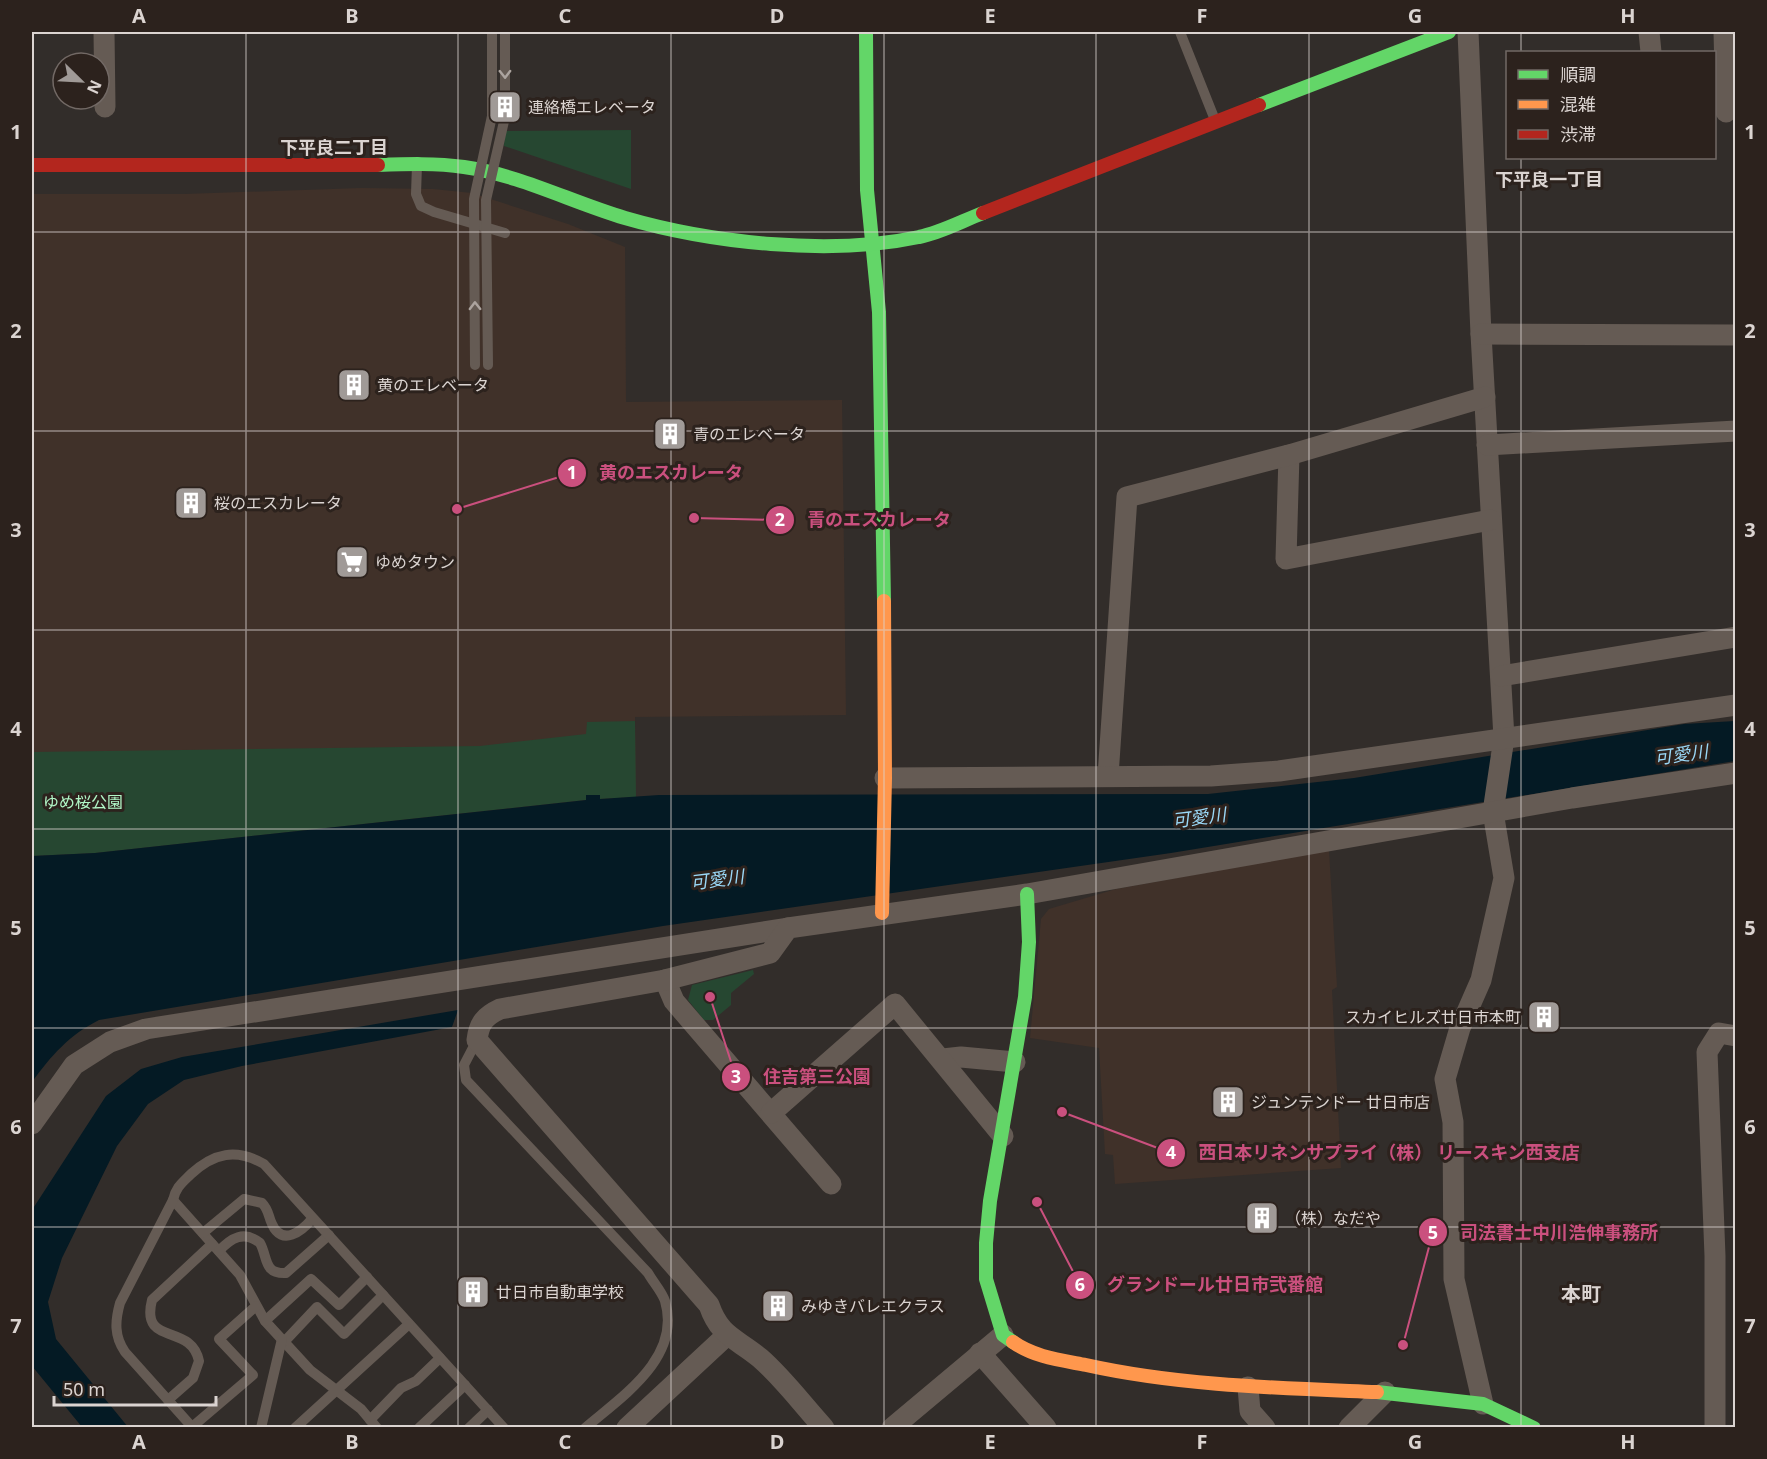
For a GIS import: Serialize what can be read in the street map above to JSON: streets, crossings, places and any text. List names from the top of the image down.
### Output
{
  "districts": ["下平良二丁目", "下平良一丁目", "本町"],
  "water": ["可愛川"],
  "parks": ["ゆめ桜公園"],
  "places": {
    "building": [
      "連絡橋エレベータ",
      "黄のエレベータ",
      "青のエレベータ",
      "桜のエスカレータ",
      "スカイヒルズ廿日市本町",
      "ジュンテンドー 廿日市店",
      "（株）なだや",
      "廿日市自動車学校",
      "みゆきバレエクラス"
    ],
    "other": [
      "黄のエスカレータ",
      "青のエスカレータ",
      "住吉第三公園",
      "西日本リネンサプライ（株） リースキン西支店",
      "グランドール廿日市弐番館",
      "司法書士中川浩伸事務所"
    ],
    "supermarket": ["ゆめタウン"]
  },
  "legend": ["順調", "混雑", "渋滞"],
  "scale_bar": "50 m",
  "north": "bottom right",
  "grid": {
    "columns": [
      "A",
      "B",
      "C",
      "D",
      "E",
      "F",
      "G",
      "H"
    ],
    "rows": [
      "1",
      "2",
      "3",
      "4",
      "5",
      "6",
      "7"
    ]
  }
}
